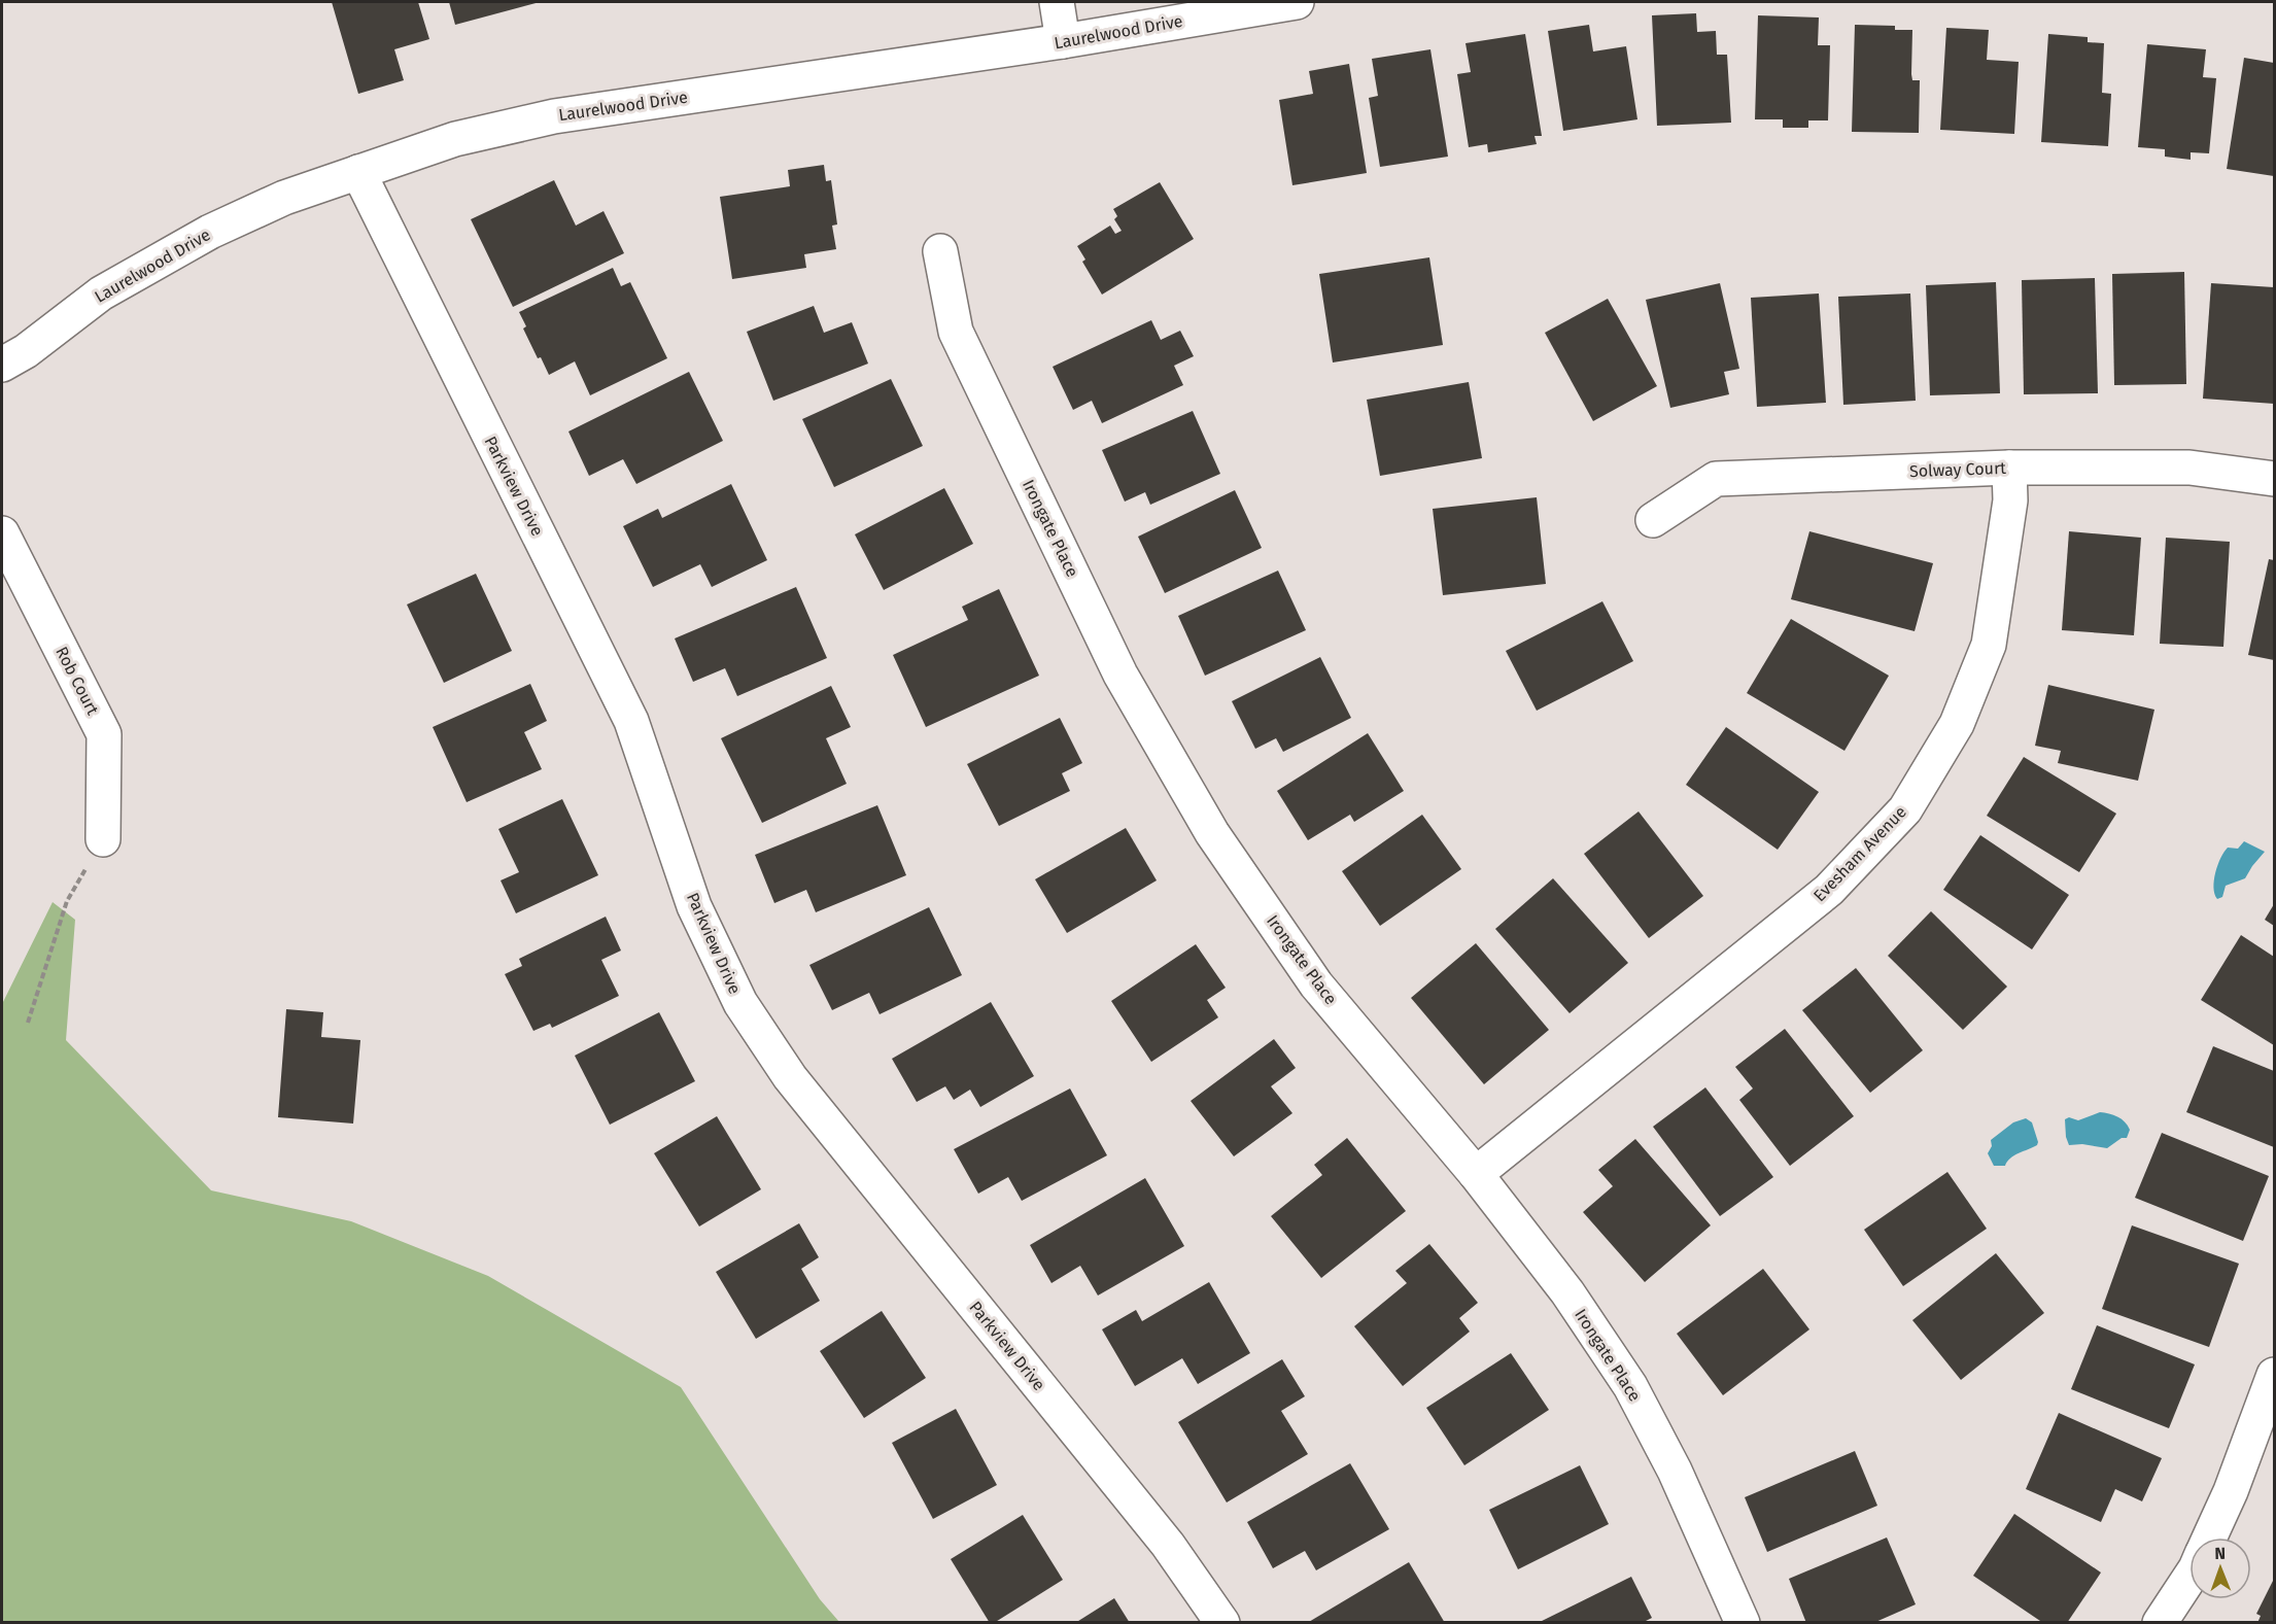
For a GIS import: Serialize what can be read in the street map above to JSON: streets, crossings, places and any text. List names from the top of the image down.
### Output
{
  "streets": {
    "street": [
      "Laurelwood Drive",
      "Solway Court",
      "Parkview Drive",
      "Irongate Place",
      "Rob Court",
      "Evesham Avenue"
    ]
  },
  "crossings": [
    ["Laurelwood Drive", "Parkview Drive"],
    ["Solway Court", "Evesham Avenue"],
    ["Irongate Place", "Evesham Avenue"]
  ],
  "north": "top"
}
